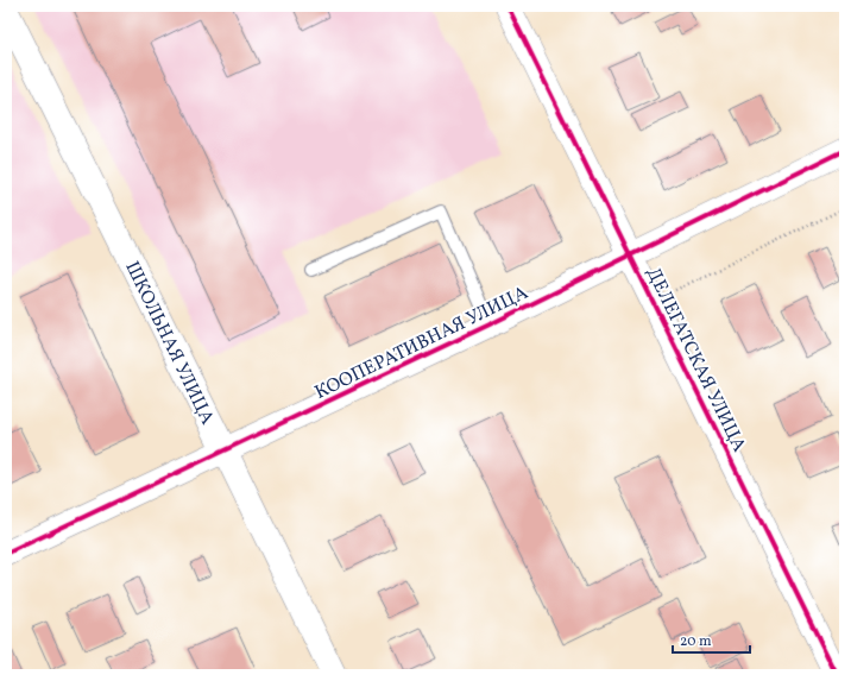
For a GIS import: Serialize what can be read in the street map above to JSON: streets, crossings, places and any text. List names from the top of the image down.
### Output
{
  "streets": {
    "street": ["КООПЕРАТИВНАЯ УЛИЦА", "ШКОЛЬНАЯ УЛИЦА", "ДЕЛЕГАТСКАЯ УЛИЦА"]
  },
  "crossings": [
    ["КООПЕРАТИВНАЯ УЛИЦА", "ШКОЛЬНАЯ УЛИЦА"],
    ["КООПЕРАТИВНАЯ УЛИЦА", "ДЕЛЕГАТСКАЯ УЛИЦА"]
  ],
  "scale_bar": "20 m"
}
